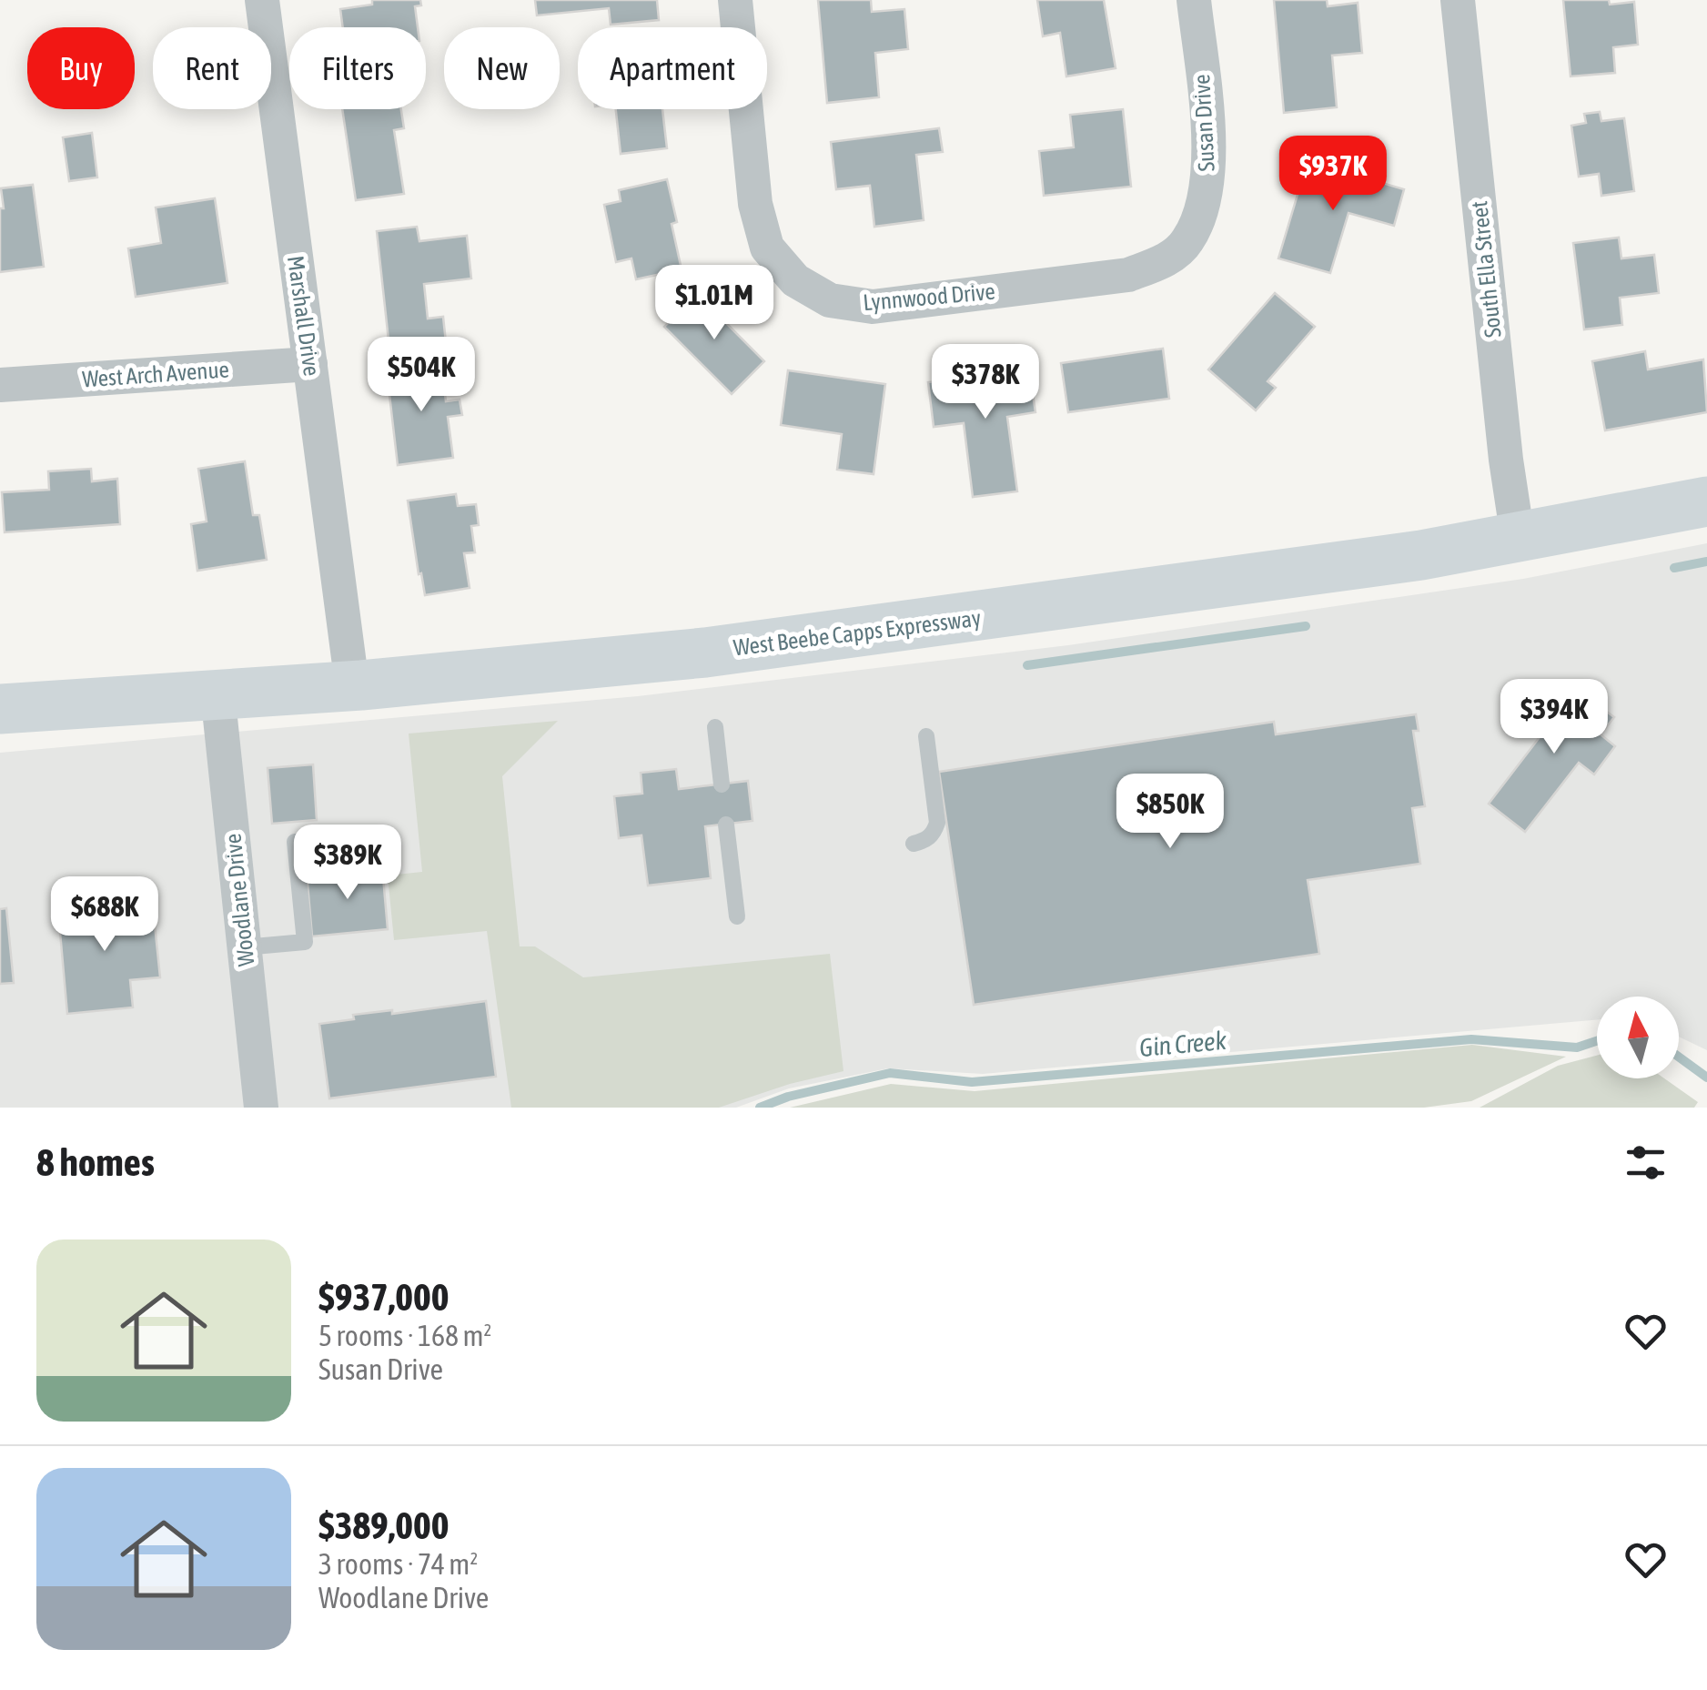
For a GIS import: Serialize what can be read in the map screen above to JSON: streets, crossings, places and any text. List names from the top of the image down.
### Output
{
  "streets": {
    "main road": ["West Beebe Capps Expressway"],
    "street": [
      "Susan Drive",
      "South Ella Street",
      "Lynnwood Drive",
      "Marshall Drive",
      "West Arch Avenue",
      "Woodlane Drive"
    ]
  },
  "crossings": [
    ["Susan Drive", "Lynnwood Drive"],
    ["South Ella Street", "West Beebe Capps Expressway"],
    ["Marshall Drive", "West Arch Avenue"],
    ["Marshall Drive", "West Beebe Capps Expressway"],
    ["West Beebe Capps Expressway", "Woodlane Drive"]
  ],
  "water": ["Gin Creek"],
  "north": "top",
  "page": {
    "chip": [
      "Buy",
      "Rent",
      "Filters",
      "New",
      "Apartment"
    ],
    "price": [
      "$937K",
      "$1.01M",
      "$504K",
      "$378K",
      "$394K",
      "$850K",
      "$389K",
      "$688K"
    ],
    "heading": "8 homes",
    "list": [
      {
        "name": "$937,000",
        "note": "5 rooms · 168 m² · Susan Drive"
      },
      {
        "name": "$389,000",
        "note": "3 rooms · 74 m² · Woodlane Drive"
      }
    ]
  }
}
